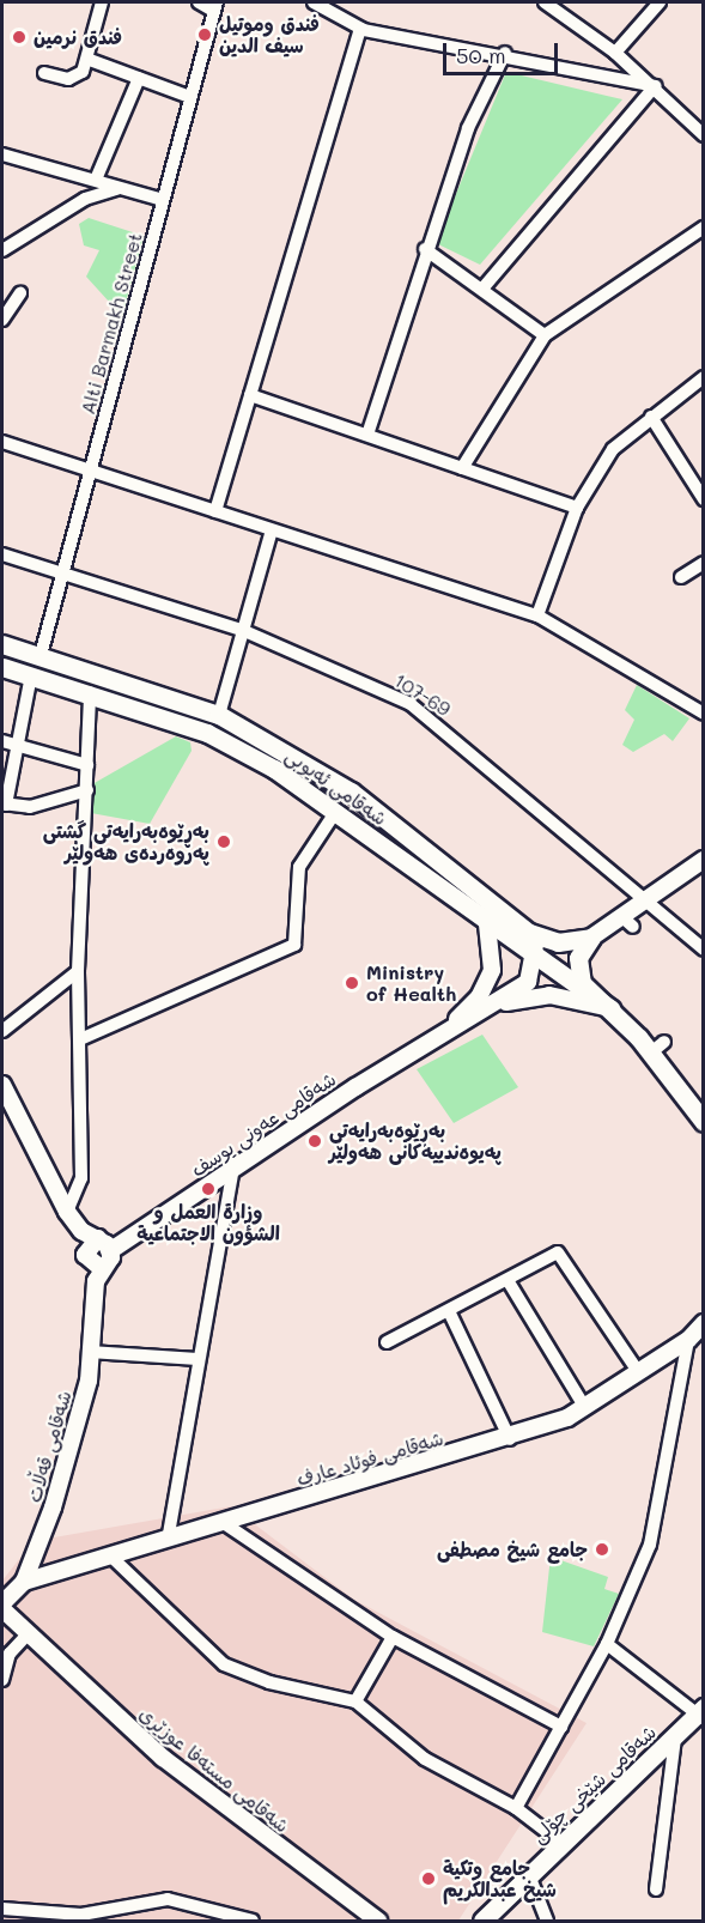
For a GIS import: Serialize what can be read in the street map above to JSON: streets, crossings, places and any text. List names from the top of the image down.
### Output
{
  "streets": {
    "main road": [
      "شەقامی ئەیوبی",
      "شەقامی عەونی یوسف",
      "شەقامی قەڵات",
      "شەقامی فوئاد عارف",
      "شەقامی مستەفا عوزێری",
      "شەقامی شێخی چۆلی"
    ],
    "street": ["Alti Barmakh Street", "107-69"]
  },
  "crossings": [
    ["Alti Barmakh Street", "107-69"],
    ["Alti Barmakh Street", "شەقامی ئەیوبی"],
    ["شەقامی ئەیوبی", "شەقامی عەونی یوسف"],
    ["شەقامی عەونی یوسف", "شەقامی قەڵات"],
    ["شەقامی قەڵات", "شەقامی فوئاد عارف"],
    ["شەقامی قەڵات", "شەقامی مستەفا عوزێری"]
  ],
  "places": [
    "فندق وموتيل سيف الدين",
    "فندق نرمين",
    "بەڕێوەبەرایەتی گشتی پەروەردەی هەولێر",
    "Ministry of Health",
    "بەڕێوەبەرایەتی پەیوەندییەکانی هەولێر",
    "وزارة العمل و الشؤون الاجتماعية",
    "جامع شيخ مصطفى",
    "جامع وتكية شيخ عبدالكريم"
  ],
  "scale_bar": "50 m"
}
